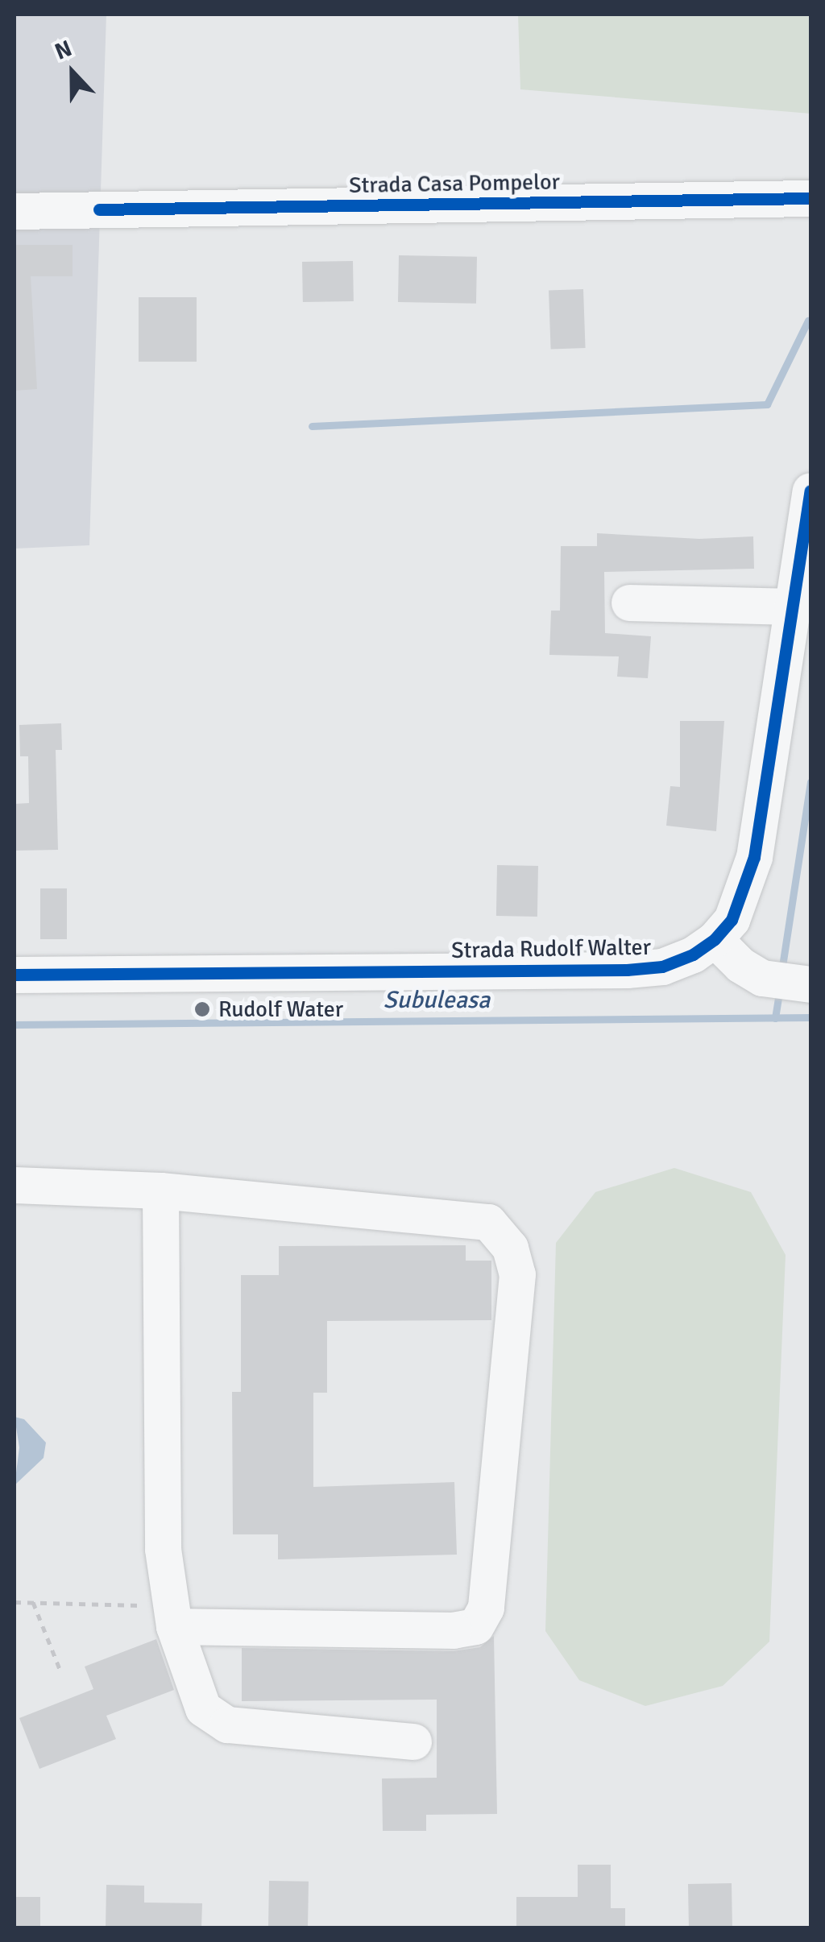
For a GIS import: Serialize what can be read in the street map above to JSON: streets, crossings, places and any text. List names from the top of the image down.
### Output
{
  "streets": {
    "street": ["Strada Casa Pompelor", "Strada Rudolf Walter"]
  },
  "water": ["Subuleasa"],
  "places": ["Rudolf Water"],
  "north": "top"
}
